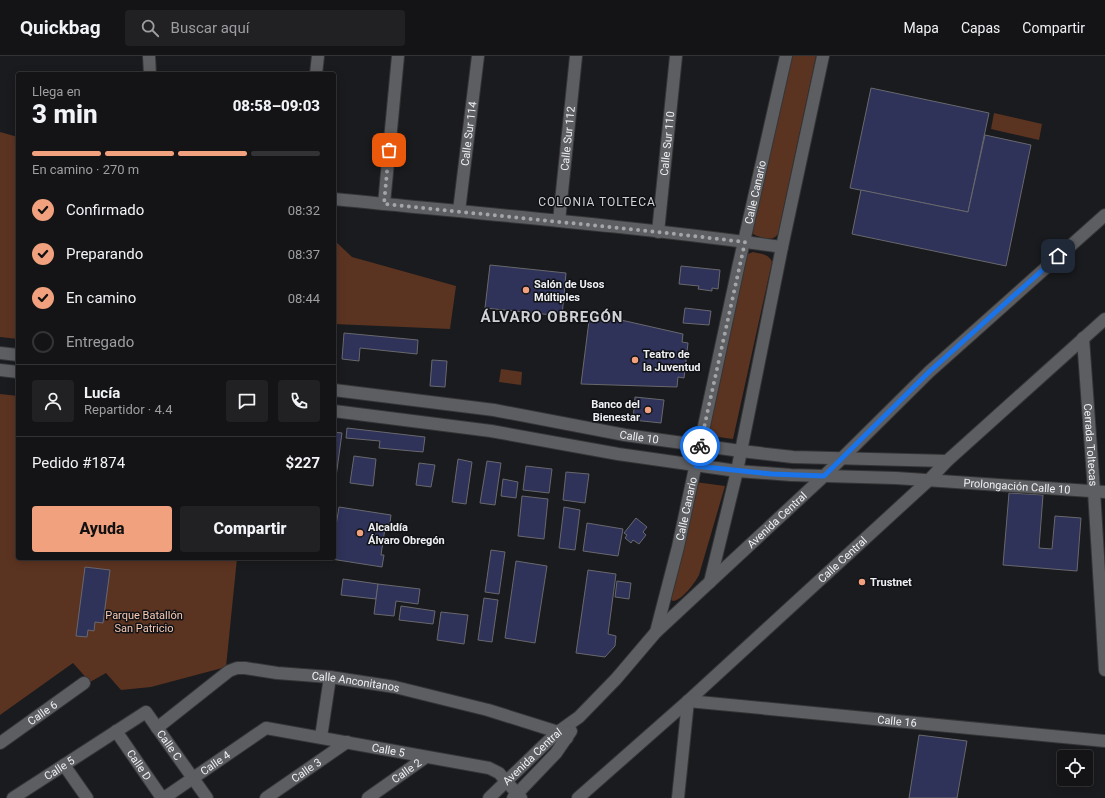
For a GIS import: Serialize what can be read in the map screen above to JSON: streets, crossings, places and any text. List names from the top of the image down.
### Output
{
  "streets": {
    "street": [
      "Calle Sur 114",
      "Calle Sur 112",
      "Calle Sur 110",
      "Calle Canario",
      "Calle 10",
      "Cerrada Toltecas",
      "Prolongación Calle 10",
      "Avenida Central",
      "Calle Central",
      "Calle Anconitanos",
      "Calle 6",
      "Calle 16",
      "Calle C",
      "Calle 5",
      "Calle 4",
      "Calle D",
      "Calle 3",
      "Calle 2"
    ]
  },
  "crossings": [
    ["Calle Canario", "Calle 10"],
    ["Calle Canario", "Avenida Central"],
    ["Calle 10", "Prolongación Calle 10"],
    ["Calle 10", "Avenida Central"],
    ["Calle 10", "Calle Central"],
    ["Cerrada Toltecas", "Prolongación Calle 10"],
    ["Cerrada Toltecas", "Calle Central"],
    ["Prolongación Calle 10", "Calle Central"],
    ["Avenida Central", "Calle Anconitanos"],
    ["Avenida Central", "Calle 5"],
    ["Calle Central", "Calle 16"],
    ["Calle Anconitanos", "Calle C"],
    ["Calle C", "Calle 5"],
    ["Calle C", "Calle 4"],
    ["Calle 5", "Calle 4"],
    ["Calle 5", "Calle D"],
    ["Calle 5", "Calle 3"],
    ["Calle 5", "Calle 2"],
    ["Calle 4", "Calle D"]
  ],
  "districts": ["COLONIA TOLTECA", "ÁLVARO OBREGÓN"],
  "parks": ["Parque Batallón San Patricio"],
  "places": [
    "Salón de Usos Múltiples",
    "Teatro de la Juventud",
    "Banco del Bienestar",
    "Alcaldía Álvaro Obregón",
    "Trustnet"
  ],
  "page": {
    "header": "Quickbag",
    "search": "Buscar aquí",
    "nav": ["Mapa", "Capas", "Compartir"],
    "heading": ["3 min", "Llega en", "08:58–09:03"],
    "panel": [
      "Lucía",
      "Repartidor · 4.4",
      "Pedido #1874",
      "$227"
    ],
    "bar": "En camino · 270 m",
    "list": [
      ["Confirmado", "08:32"],
      ["Preparando", "08:37"],
      ["En camino", "08:44"],
      "Entregado"
    ],
    "buttons": ["Ayuda", "Compartir"]
  }
}
